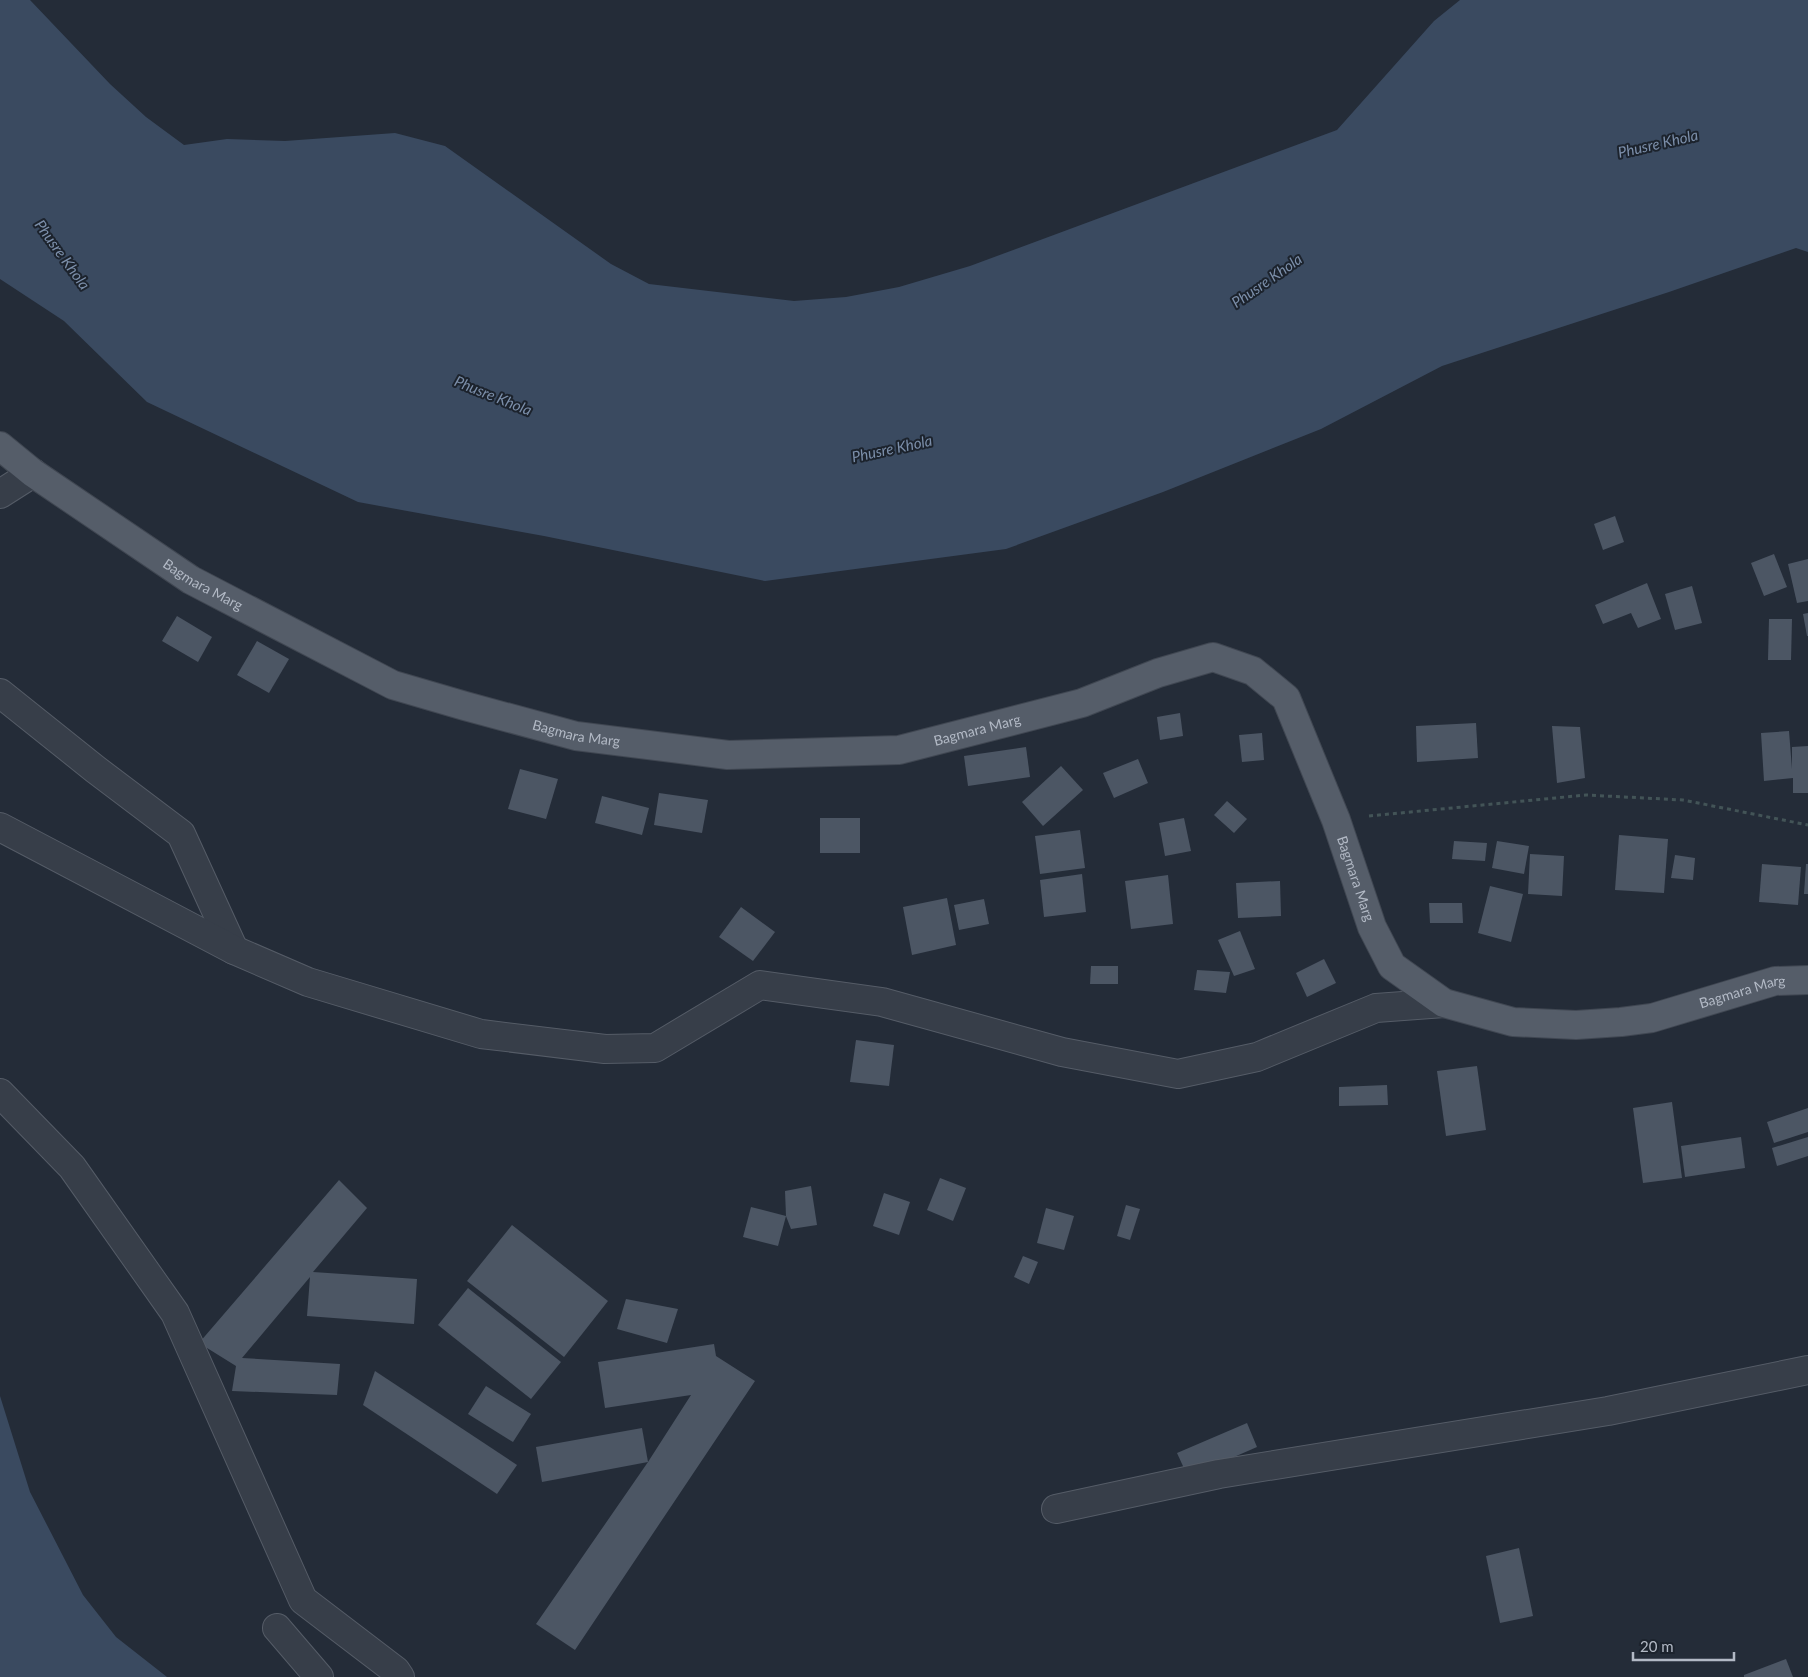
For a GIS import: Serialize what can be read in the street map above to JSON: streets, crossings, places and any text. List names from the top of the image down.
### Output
{
  "streets": {
    "main road": ["Bagmara Marg"]
  },
  "water": ["Phusre Khola"],
  "scale_bar": "20 m"
}
